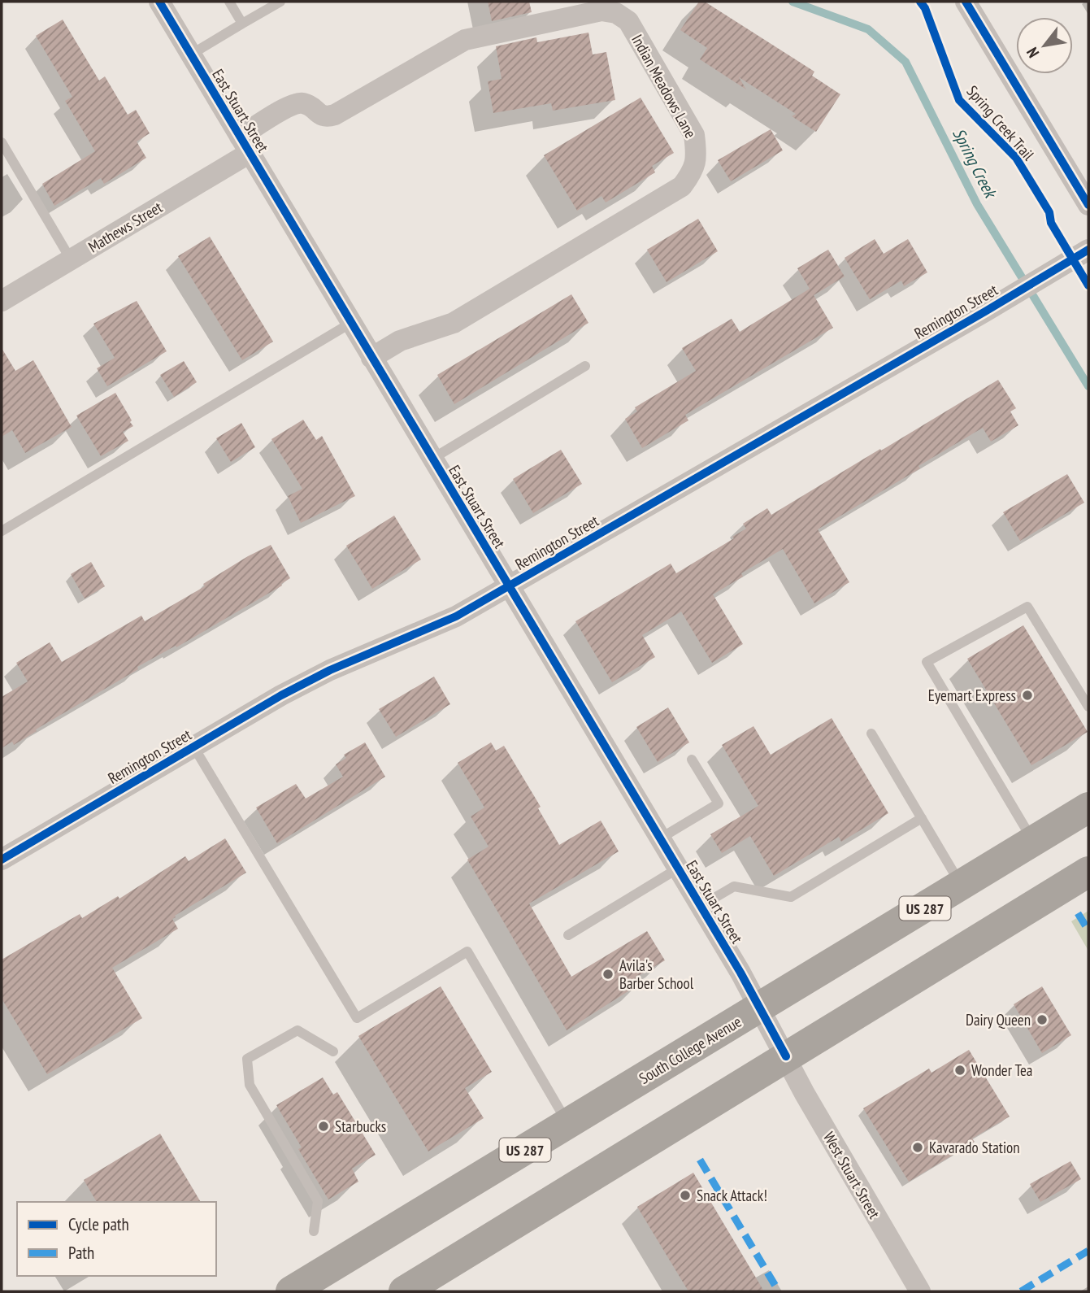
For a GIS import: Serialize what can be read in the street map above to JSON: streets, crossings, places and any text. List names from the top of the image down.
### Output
{
  "streets": {
    "highway": ["US 287", "South College Avenue"],
    "street": [
      "Indian Meadows Lane",
      "East Stuart Street",
      "Mathews Street",
      "Remington Street",
      "West Stuart Street"
    ],
    "cycle path": ["Spring Creek Trail"]
  },
  "crossings": [
    ["Indian Meadows Lane", "East Stuart Street"],
    ["Indian Meadows Lane", "Mathews Street"],
    ["East Stuart Street", "Mathews Street"],
    ["East Stuart Street", "Remington Street"],
    ["East Stuart Street", "South College Avenue"],
    ["East Stuart Street", "West Stuart Street"]
  ],
  "water": ["Spring Creek"],
  "places": [
    "Eyemart Express",
    "Avila's Barber School",
    "Dairy Queen",
    "Wonder Tea",
    "Starbucks",
    "Kavarado Station",
    "Snack Attack!"
  ],
  "legend": ["Cycle path", "Path"],
  "north": "bottom left"
}
